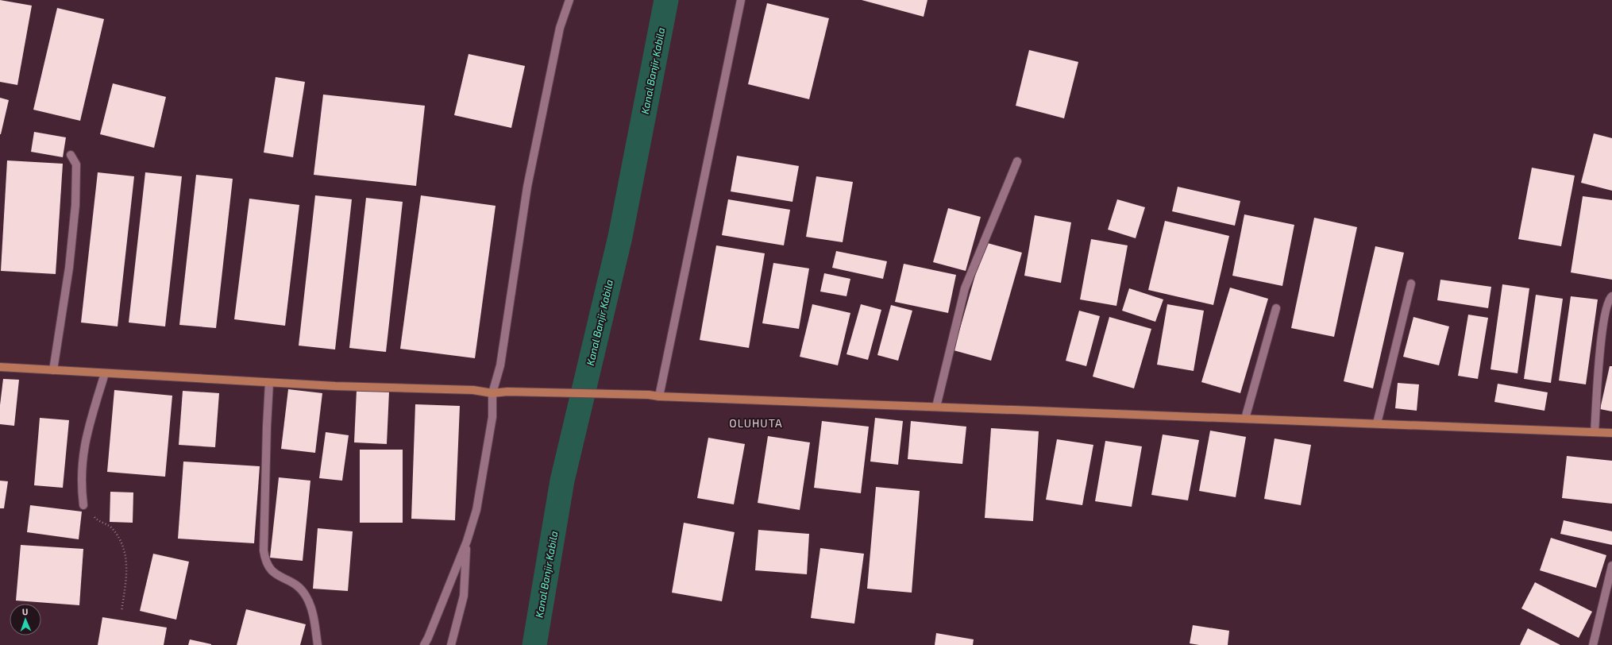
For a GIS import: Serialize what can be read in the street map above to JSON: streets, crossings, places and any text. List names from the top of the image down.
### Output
{
  "districts": ["OLUHUTA"],
  "water": ["Kanal Banjir Kabila"],
  "north": "top"
}
